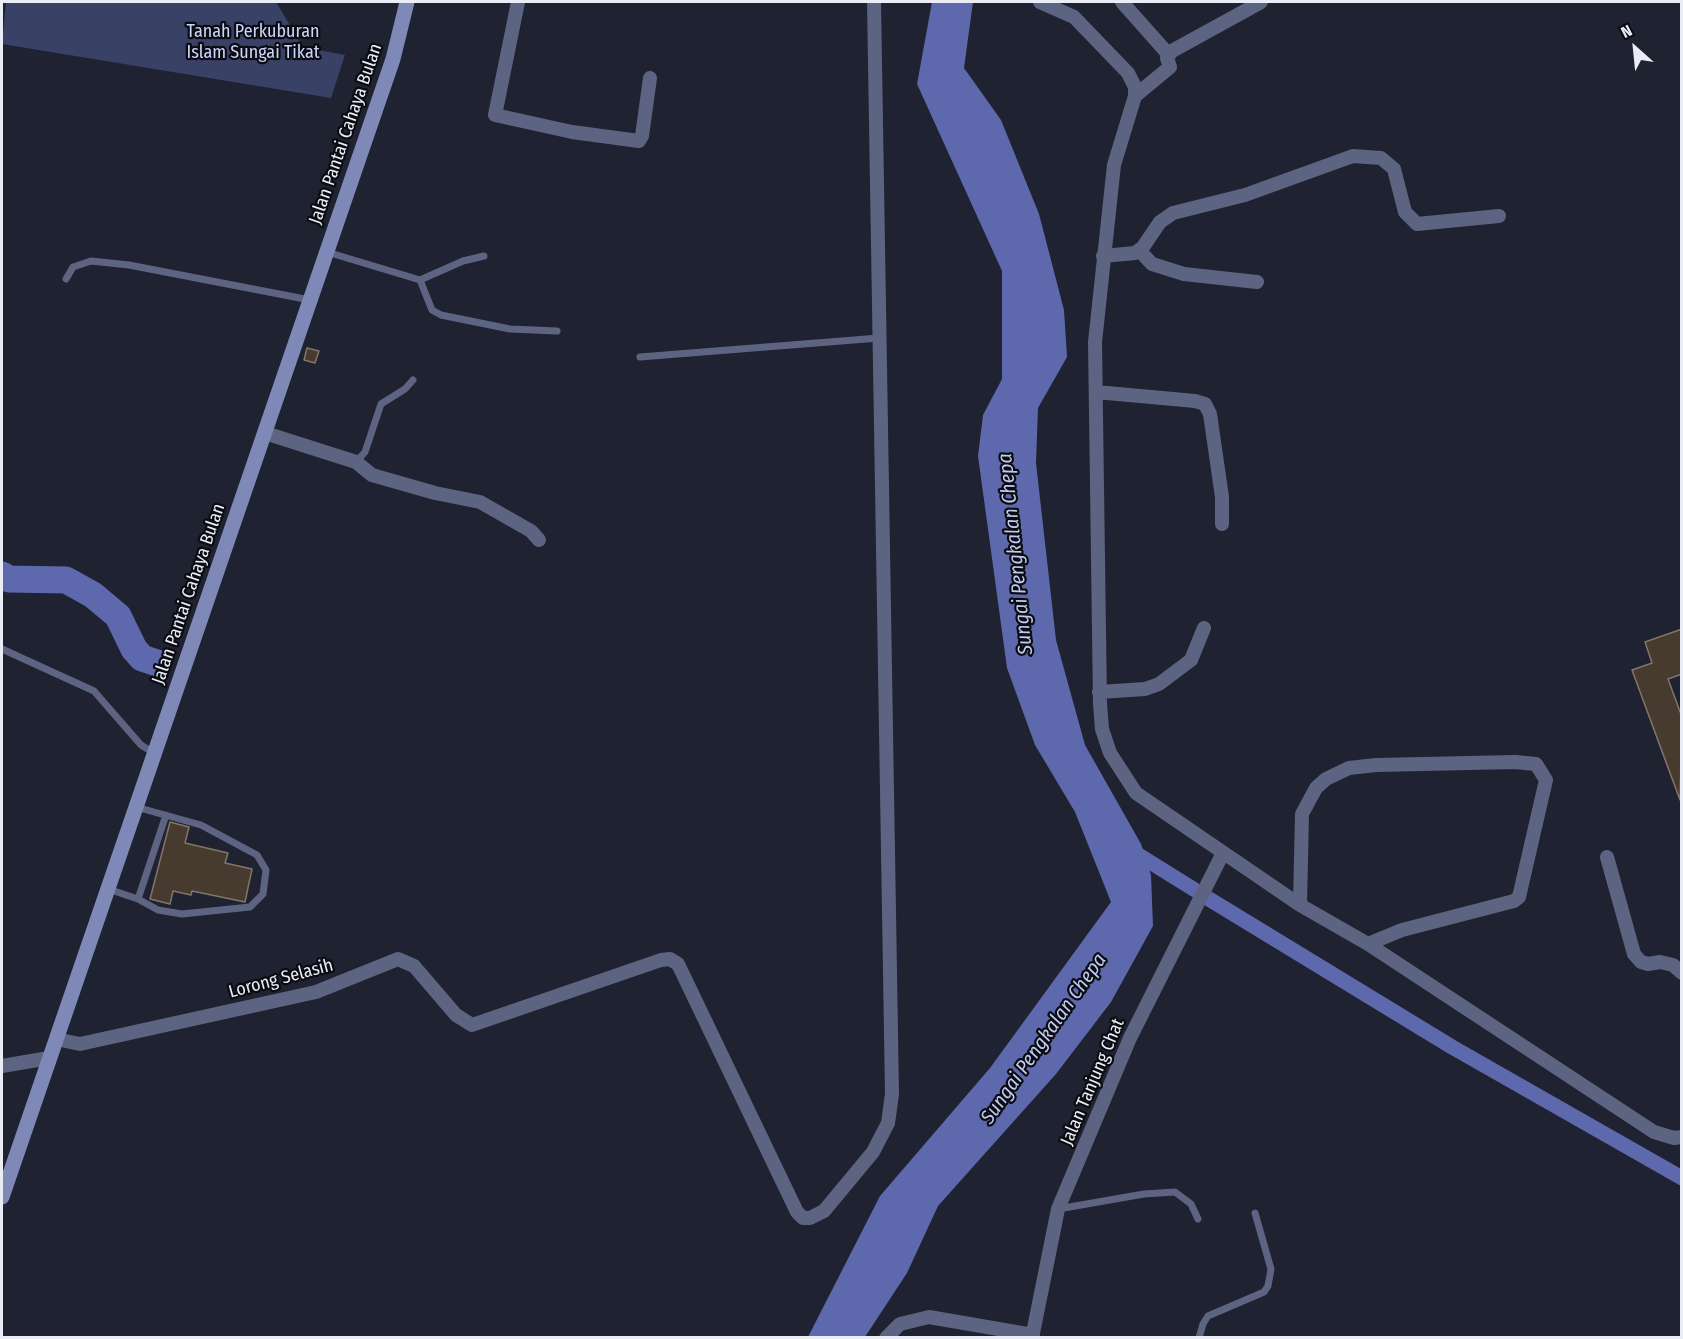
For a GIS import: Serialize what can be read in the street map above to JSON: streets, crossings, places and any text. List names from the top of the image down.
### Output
{
  "streets": {
    "main road": ["Jalan Pantai Cahaya Bulan"],
    "street": ["Lorong Selasih", "Jalan Tanjung Chat"]
  },
  "crossings": [
    ["Jalan Pantai Cahaya Bulan", "Lorong Selasih"]
  ],
  "water": ["Sungai Pengkalan Chepa"],
  "parks": ["Tanah Perkuburan Islam Sungai Tikat"],
  "north": "top left"
}
